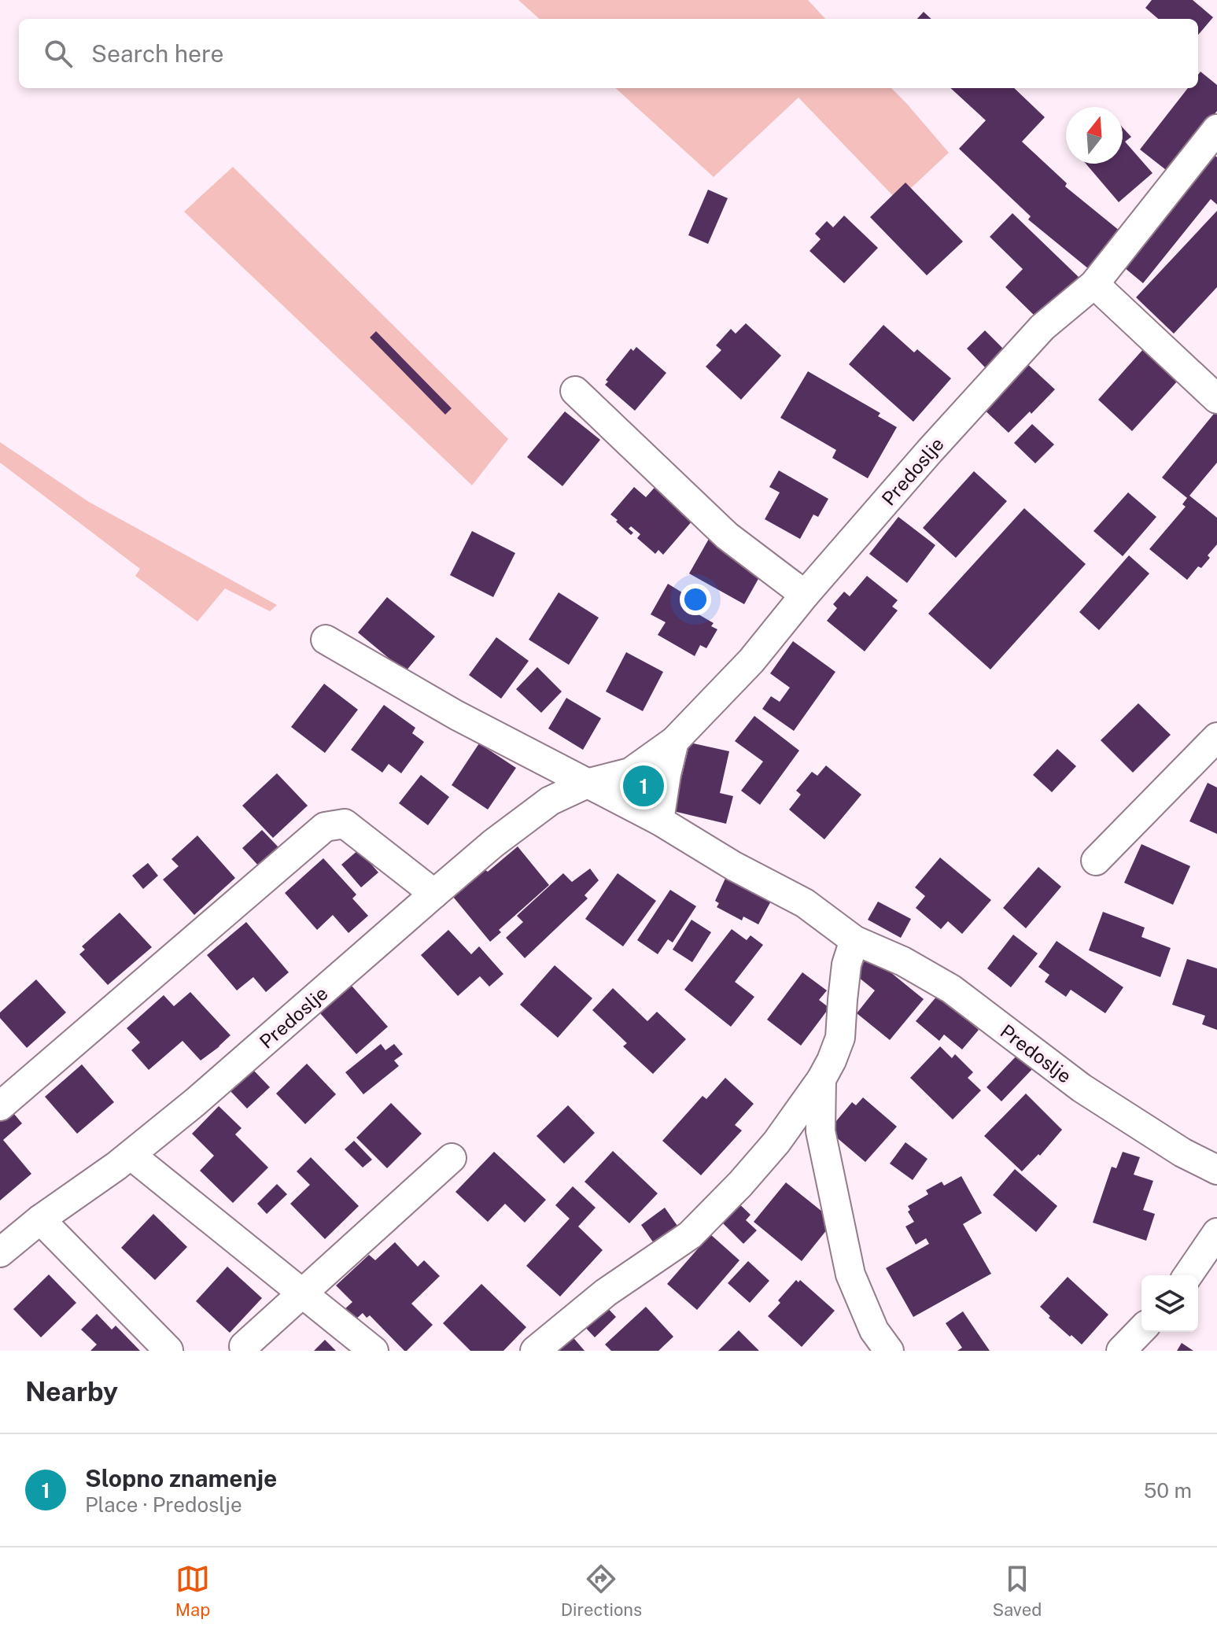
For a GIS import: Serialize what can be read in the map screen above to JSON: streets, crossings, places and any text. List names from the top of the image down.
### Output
{
  "streets": {
    "street": ["Predoslje"]
  },
  "north": "top",
  "page": {
    "search": "Search here",
    "pins": "1",
    "heading": "Nearby",
    "list": [
      {
        "mark": "1",
        "name": "Slopno znamenje",
        "note": "Place · Predoslje",
        "value": "50 m"
      }
    ],
    "nav": ["Map", "Directions", "Saved"]
  }
}
